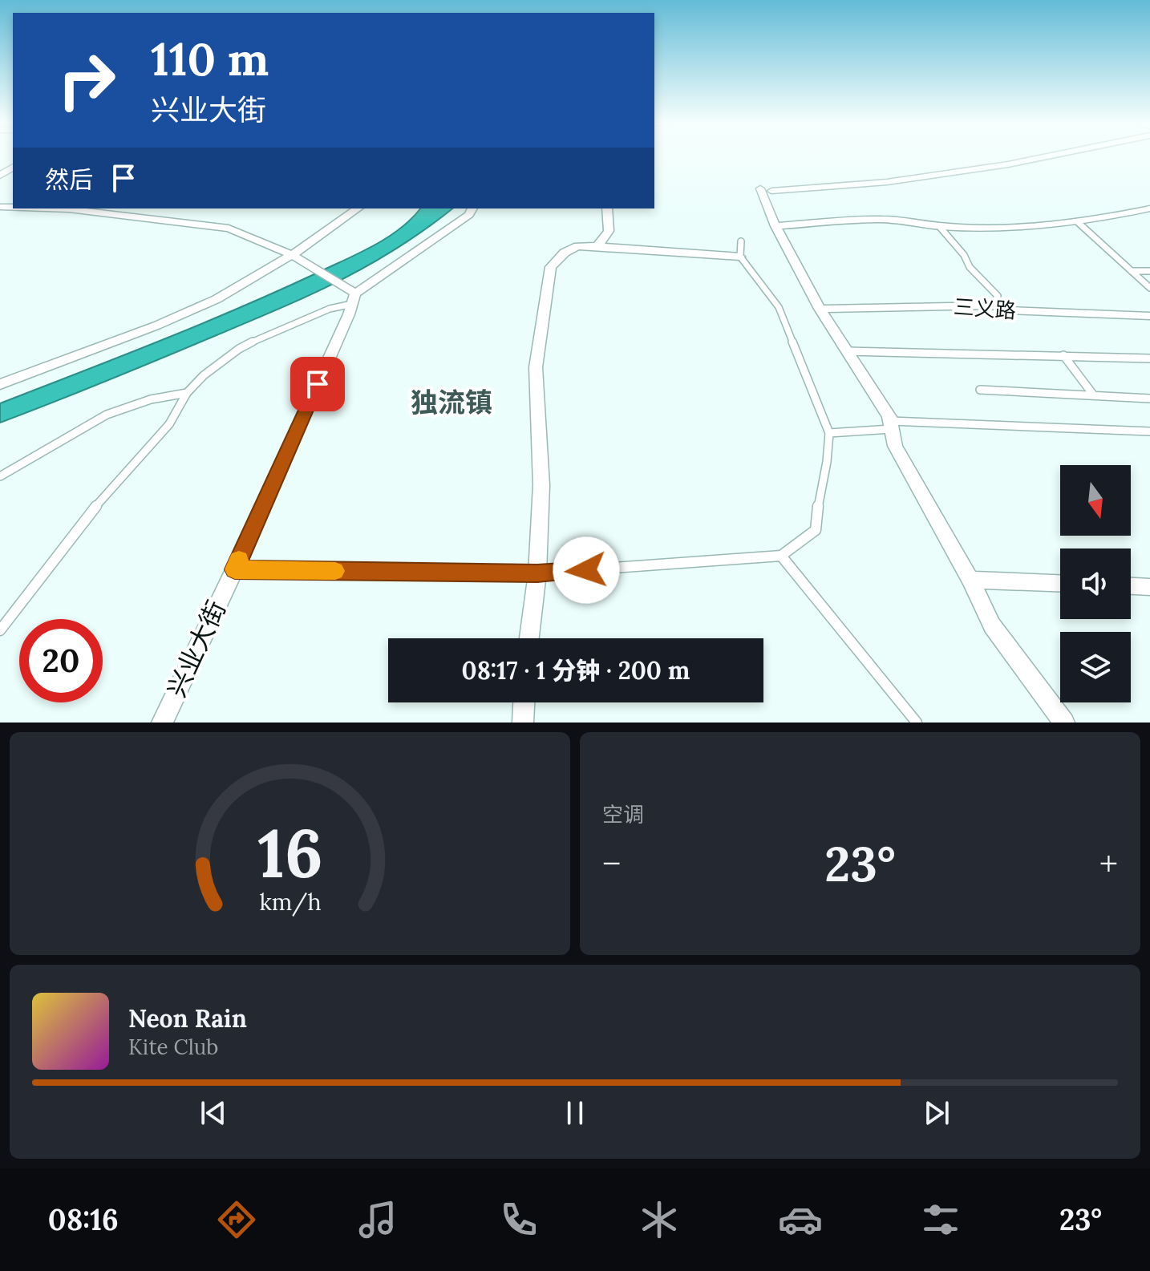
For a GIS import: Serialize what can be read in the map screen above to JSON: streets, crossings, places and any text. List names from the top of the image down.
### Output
{
  "streets": {
    "street": ["三义路", "兴业大街"]
  },
  "districts": ["独流镇"],
  "north": "bottom",
  "page": {
    "turn": ["110 m", "兴业大街"],
    "then": "然后",
    "limit": "20",
    "trip": "08:17 · 1 分钟 · 200 m",
    "tile": "空调",
    "heat": ["−", "23°", "+"],
    "song": ["Neon Rain", "Kite Club"],
    "tabs": ["08:16", "23°"],
    "gauge": ["16", "km/h"]
  }
}
